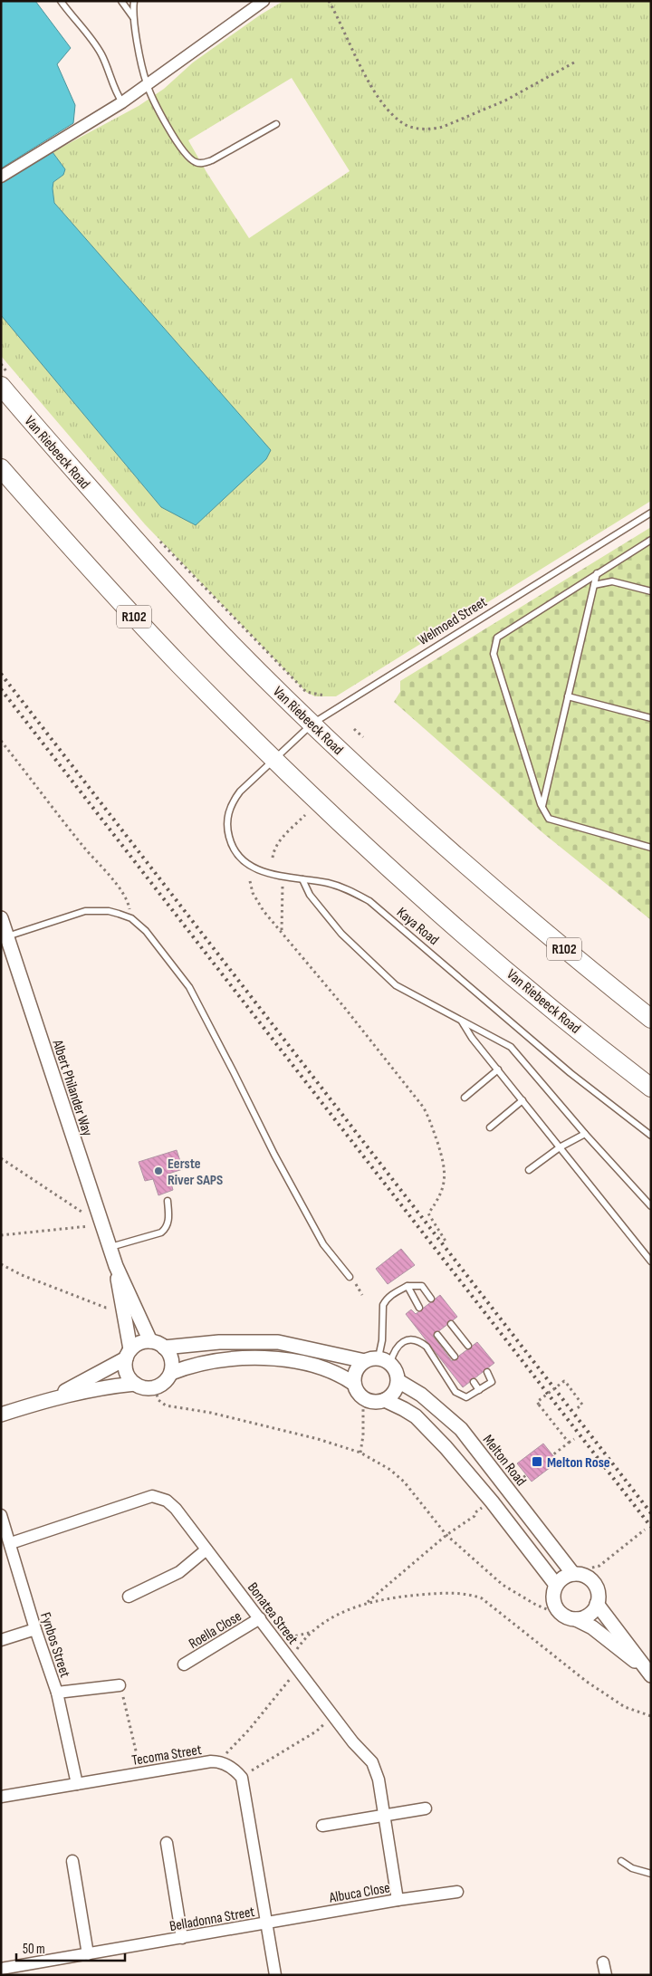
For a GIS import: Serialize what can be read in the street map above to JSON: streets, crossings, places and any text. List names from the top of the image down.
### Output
{
  "streets": {
    "main road": ["Van Riebeeck Road", "R102"],
    "street": [
      "Albert Philander Way",
      "Melton Road",
      "Bonatea Street",
      "Roella Close",
      "Fynbos Street",
      "Tecoma Street",
      "Albuca Close",
      "Belladonna Street"
    ],
    "lane": ["Welmoed Street", "Kaya Road"]
  },
  "crossings": [
    ["Van Riebeeck Road", "Welmoed Street"],
    ["Van Riebeeck Road", "Kaya Road"],
    ["Welmoed Street", "Kaya Road"],
    ["Bonatea Street", "Roella Close"],
    ["Bonatea Street", "Fynbos Street"],
    ["Bonatea Street", "Albuca Close"],
    ["Fynbos Street", "Tecoma Street"],
    ["Albuca Close", "Belladonna Street"]
  ],
  "places": {
    "other": ["Eerste River SAPS"],
    "transit": ["Melton Rose"]
  },
  "scale_bar": "50 m"
}
